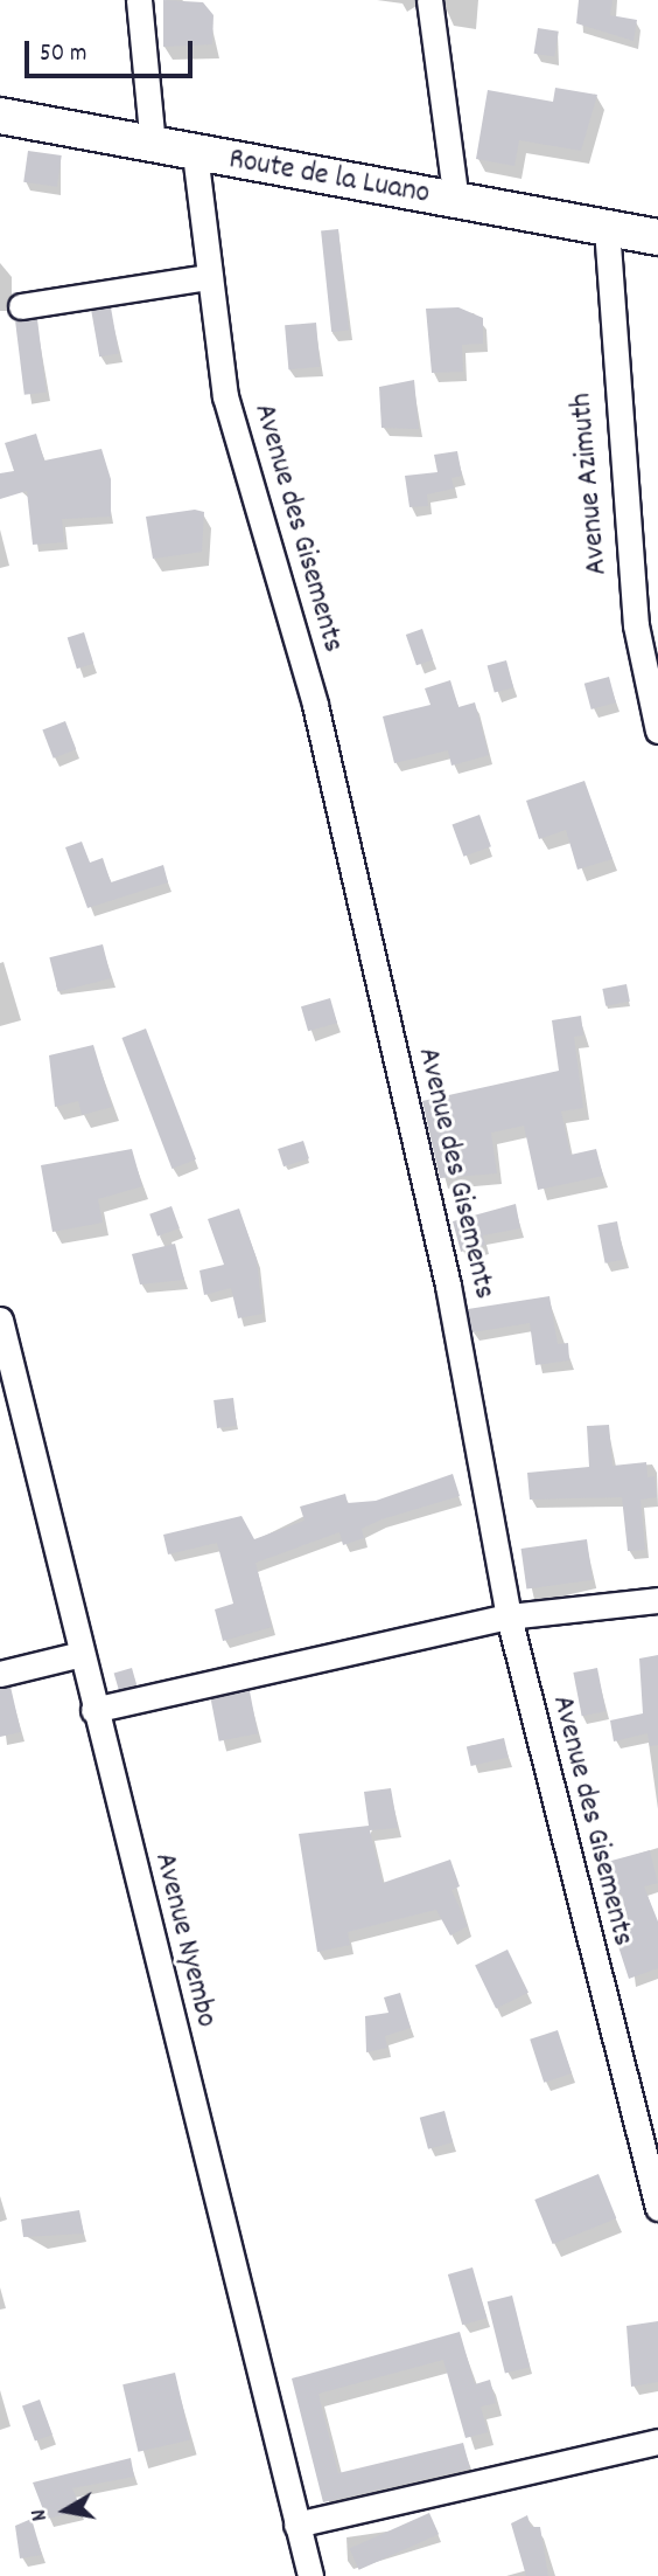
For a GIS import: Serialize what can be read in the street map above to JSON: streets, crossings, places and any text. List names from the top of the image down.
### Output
{
  "streets": {
    "street": [
      "Route de la Luano",
      "Avenue Azimuth",
      "Avenue des Gisements",
      "Avenue Nyembo"
    ]
  },
  "crossings": [
    ["Route de la Luano", "Avenue Azimuth"],
    ["Route de la Luano", "Avenue des Gisements"]
  ],
  "scale_bar": "50 m",
  "north": "left"
}
